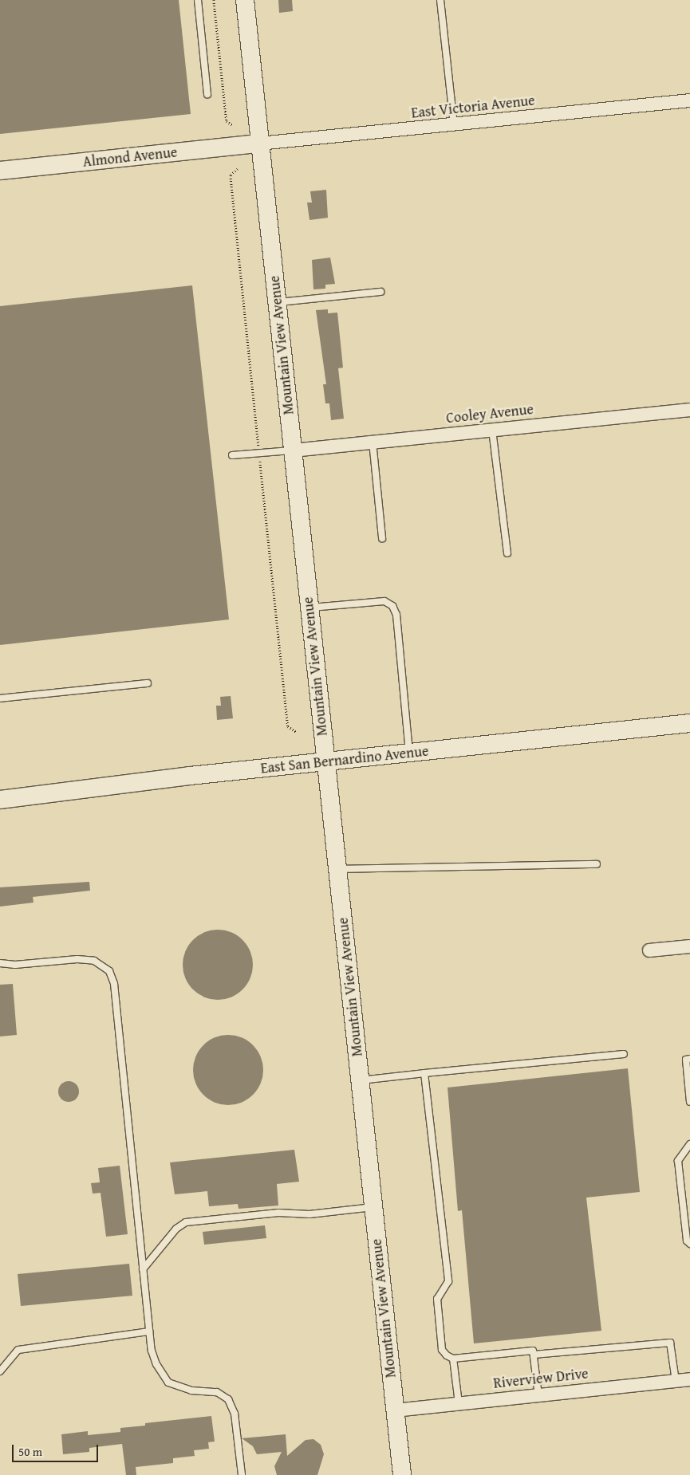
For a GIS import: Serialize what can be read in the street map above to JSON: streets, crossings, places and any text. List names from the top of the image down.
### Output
{
  "streets": {
    "main road": ["Almond Avenue", "Mountain View Avenue", "East San Bernardino Avenue"],
    "street": ["East Victoria Avenue", "Cooley Avenue", "Riverview Drive"]
  },
  "crossings": [
    ["East Victoria Avenue", "Almond Avenue"],
    ["East Victoria Avenue", "Mountain View Avenue"],
    ["Almond Avenue", "Mountain View Avenue"],
    ["Mountain View Avenue", "Cooley Avenue"],
    ["Mountain View Avenue", "East San Bernardino Avenue"],
    ["Mountain View Avenue", "Riverview Drive"]
  ],
  "scale_bar": "50 m"
}
